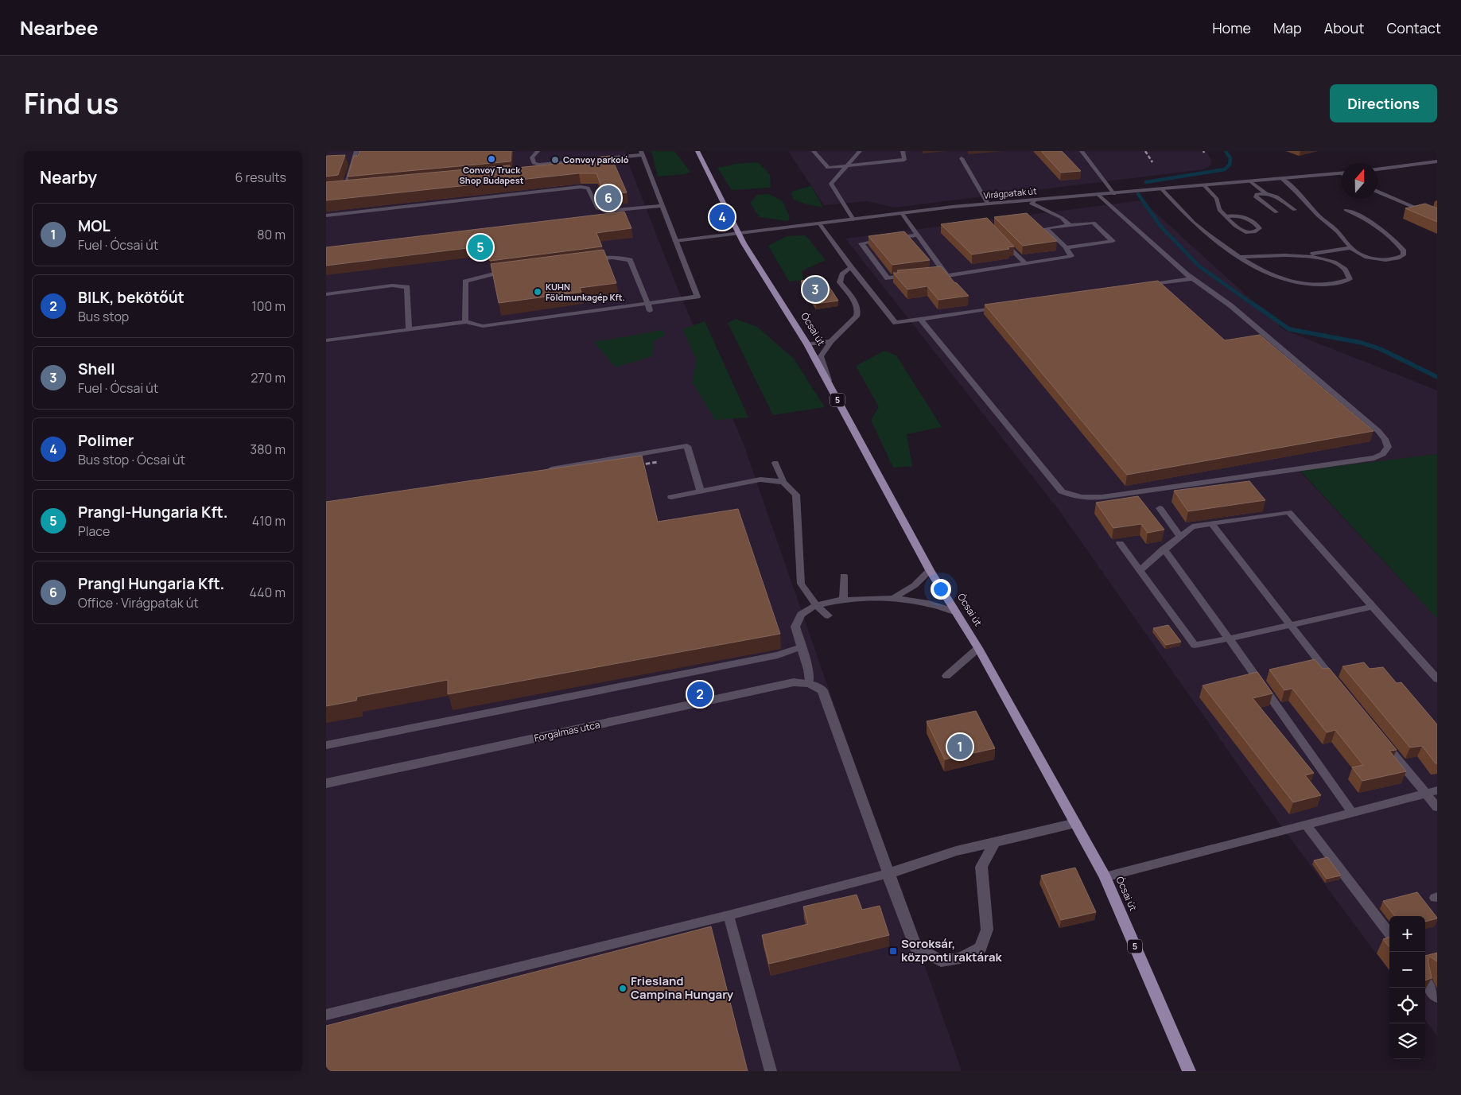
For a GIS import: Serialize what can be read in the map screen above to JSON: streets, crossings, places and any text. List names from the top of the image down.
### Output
{
  "streets": {
    "main road": ["Ócsai út", "5"],
    "street": ["Virágpatak út", "Forgalmas utca"]
  },
  "crossings": [
    ["Virágpatak út", "Ócsai út"]
  ],
  "places": {
    "other": [
      "Convoy Truck Shop Budapest",
      "Convoy parkoló",
      "KUHN Földmunkagép Kft.",
      "Friesland Campina Hungary"
    ],
    "transit": ["Soroksár, központi raktárak"]
  },
  "north": "top",
  "page": {
    "header": "Nearbee",
    "nav": [
      "Home",
      "Map",
      "About",
      "Contact"
    ],
    "title": "Find us",
    "buttons": "Directions",
    "heading": ["Nearby", "6 results"],
    "pins": [
      "6",
      "4",
      "5",
      "3",
      "2",
      "1"
    ],
    "list": [
      {
        "mark": "1",
        "name": "MOL",
        "note": "Fuel · Ócsai út",
        "value": "80 m"
      },
      {
        "mark": "2",
        "name": "BILK, bekötőút",
        "note": "Bus stop",
        "value": "100 m"
      },
      {
        "mark": "3",
        "name": "Shell",
        "note": "Fuel · Ócsai út",
        "value": "270 m"
      },
      {
        "mark": "4",
        "name": "Polimer",
        "note": "Bus stop · Ócsai út",
        "value": "380 m"
      },
      {
        "mark": "5",
        "name": "Prangl-Hungaria Kft.",
        "note": "Place",
        "value": "410 m"
      },
      {
        "mark": "6",
        "name": "Prangl Hungaria Kft.",
        "note": "Office · Virágpatak út",
        "value": "440 m"
      }
    ],
    "map_buttons": ["+", "−"]
  }
}
